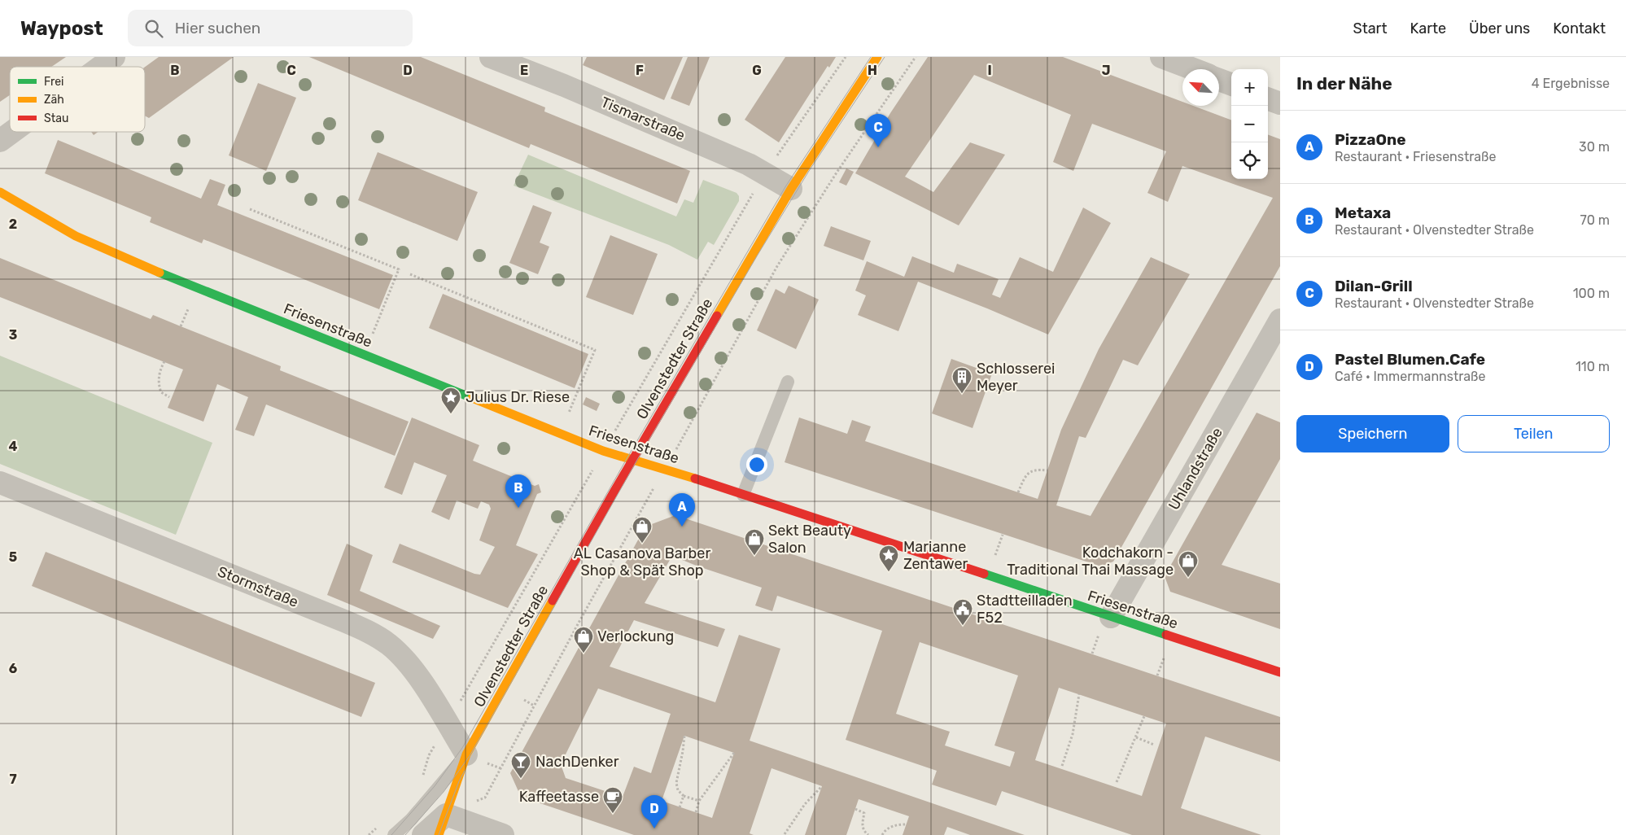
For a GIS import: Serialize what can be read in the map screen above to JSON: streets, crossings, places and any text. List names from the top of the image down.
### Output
{
  "streets": {
    "street": [
      "Tismarstraße",
      "Friesenstraße",
      "Olvenstedter Straße",
      "Uhlandstraße",
      "Stormstraße"
    ]
  },
  "crossings": [
    ["Tismarstraße", "Olvenstedter Straße"],
    ["Friesenstraße", "Olvenstedter Straße"],
    ["Friesenstraße", "Uhlandstraße"],
    ["Olvenstedter Straße", "Stormstraße"]
  ],
  "places": {
    "building": ["Schlosserei Meyer"],
    "place": ["Julius Dr. Riese", "Marianne Zentawer"],
    "shop": [
      "AL Casanova Barber Shop & Spät Shop",
      "Sekt Beauty Salon",
      "Kodchakorn - Traditional Thai Massage",
      "Verlockung"
    ],
    "public building": ["Stadtteilladen F52"],
    "bar": ["NachDenker"],
    "cafe": ["Kaffeetasse"]
  },
  "legend": ["Frei", "Zäh", "Stau"],
  "north": "top left",
  "page": {
    "header": "Waypost",
    "search": "Hier suchen",
    "nav": [
      "Start",
      "Karte",
      "Über uns",
      "Kontakt"
    ],
    "heading": ["In der Nähe", "4 Ergebnisse"],
    "map_buttons": ["+", "−"],
    "list": [
      {
        "mark": "A",
        "name": "PizzaOne",
        "note": "Restaurant · Friesenstraße",
        "value": "30 m"
      },
      {
        "mark": "B",
        "name": "Metaxa",
        "note": "Restaurant · Olvenstedter Straße",
        "value": "70 m"
      },
      {
        "mark": "C",
        "name": "Dilan-Grill",
        "note": "Restaurant · Olvenstedter Straße",
        "value": "100 m"
      },
      {
        "mark": "D",
        "name": "Pastel Blumen.Cafe",
        "note": "Café · Immermannstraße",
        "value": "110 m"
      }
    ],
    "pins": [
      "C",
      "B",
      "A",
      "D"
    ],
    "buttons": ["Speichern", "Teilen"]
  },
  "grid": {
    "columns": [
      "B",
      "C",
      "D",
      "E",
      "F",
      "G",
      "H",
      "I",
      "J"
    ],
    "rows": [
      "2",
      "3",
      "4",
      "5",
      "6",
      "7"
    ]
  }
}
